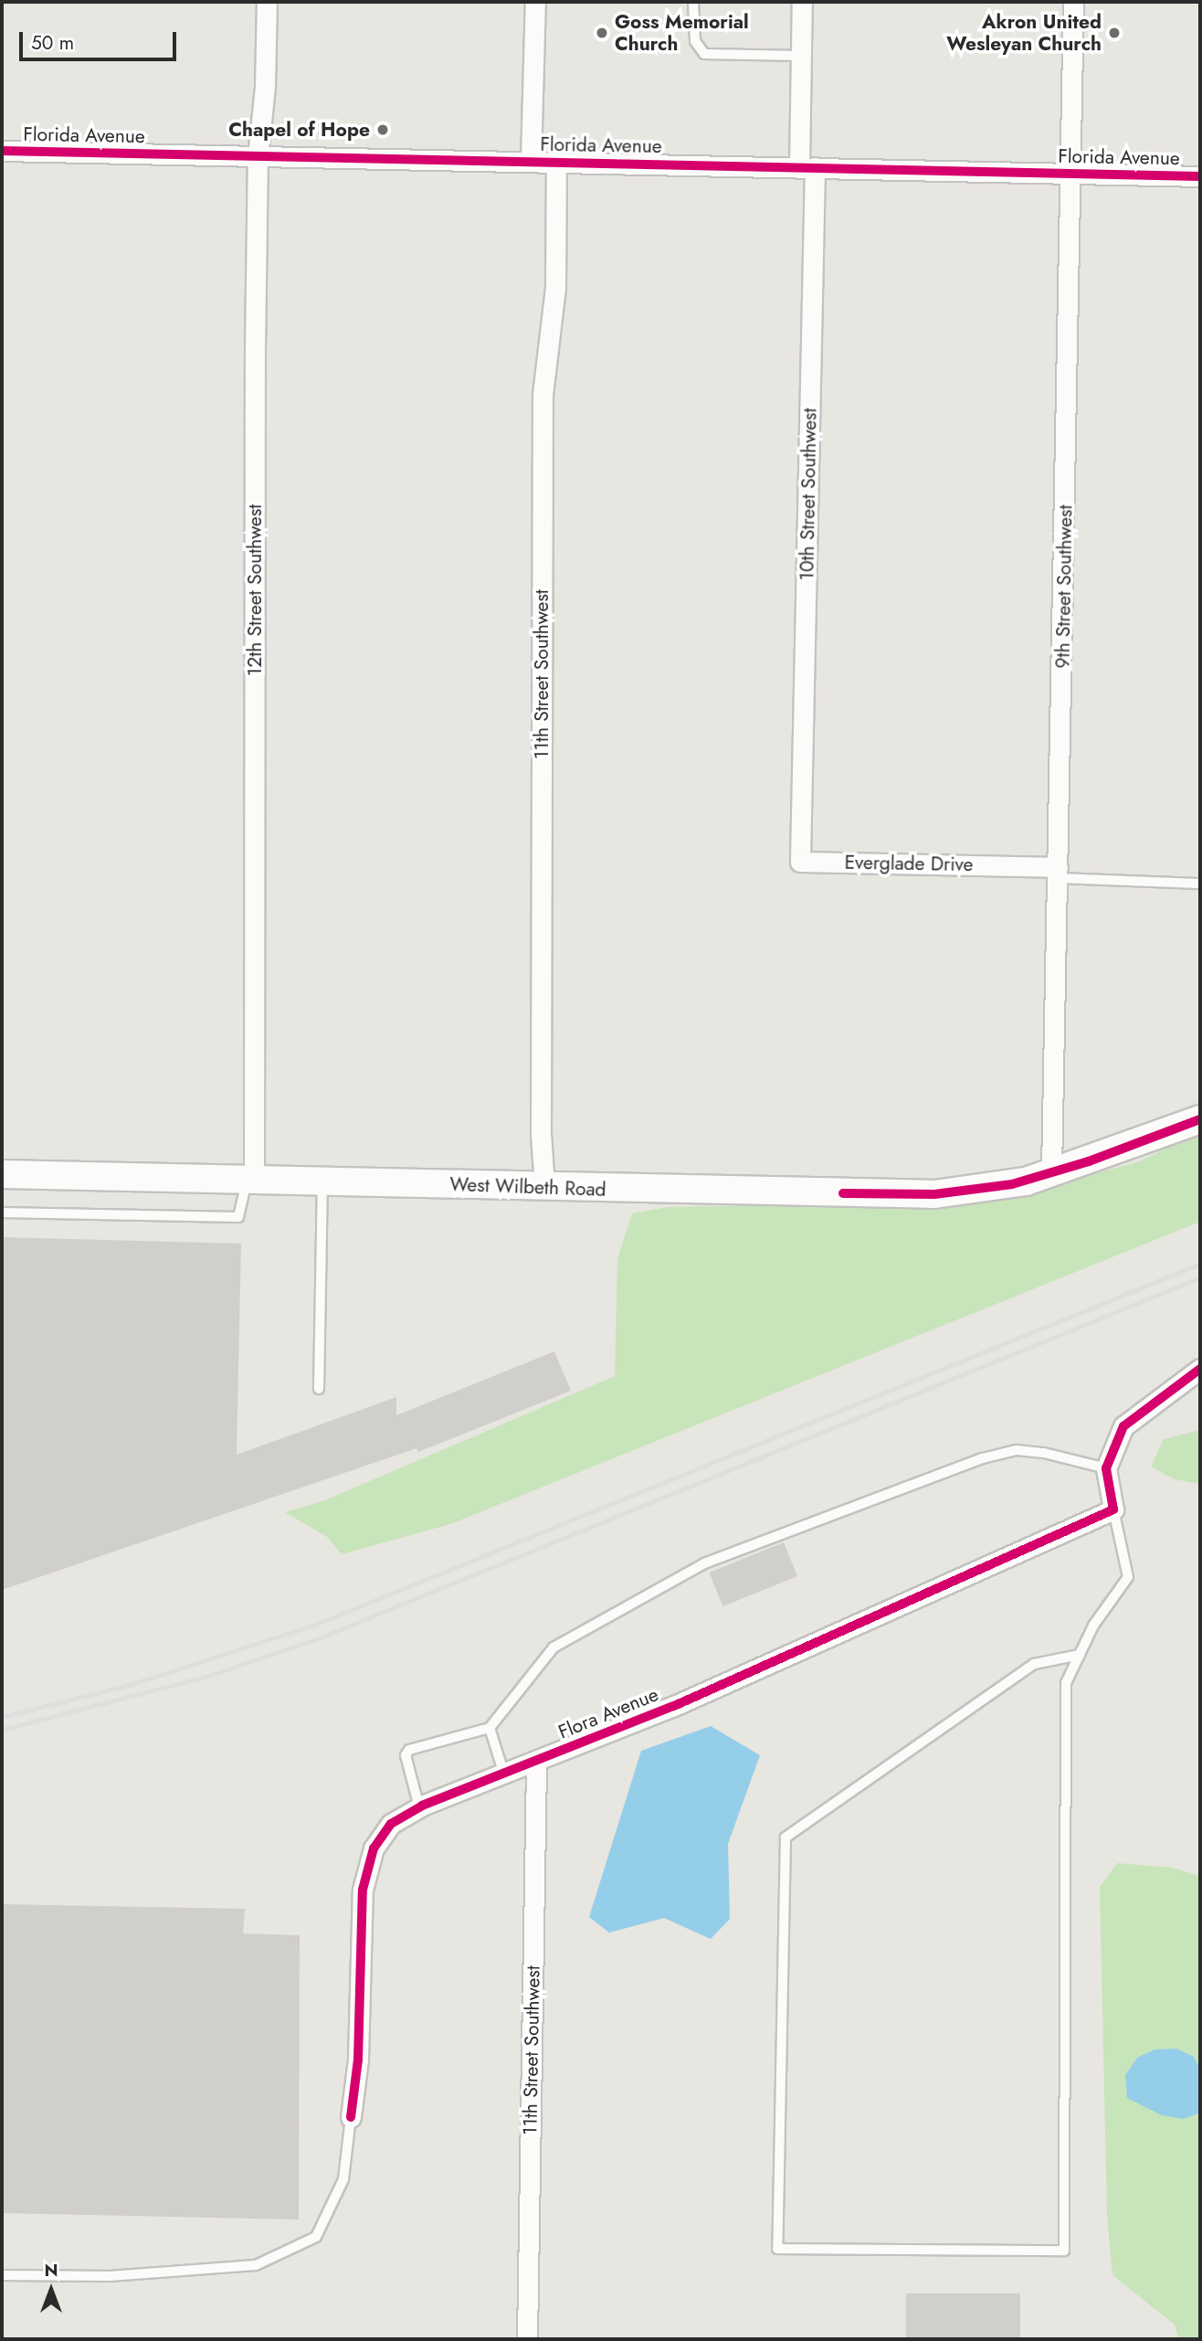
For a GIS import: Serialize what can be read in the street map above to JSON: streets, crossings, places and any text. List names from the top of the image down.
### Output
{
  "streets": {
    "main road": ["West Wilbeth Road"],
    "street": [
      "Florida Avenue",
      "10th Street Southwest",
      "9th Street Southwest",
      "12th Street Southwest",
      "11th Street Southwest",
      "Everglade Drive",
      "Flora Avenue"
    ]
  },
  "crossings": [
    ["Florida Avenue", "10th Street Southwest"],
    ["Florida Avenue", "9th Street Southwest"],
    ["Florida Avenue", "12th Street Southwest"],
    ["Florida Avenue", "11th Street Southwest"],
    ["10th Street Southwest", "Everglade Drive"],
    ["9th Street Southwest", "Everglade Drive"],
    ["9th Street Southwest", "West Wilbeth Road"],
    ["12th Street Southwest", "West Wilbeth Road"],
    ["11th Street Southwest", "West Wilbeth Road"],
    ["11th Street Southwest", "Flora Avenue"]
  ],
  "places": ["Goss Memorial Church", "Akron United Wesleyan Church", "Chapel of Hope"],
  "scale_bar": "50 m",
  "north": "top"
}
